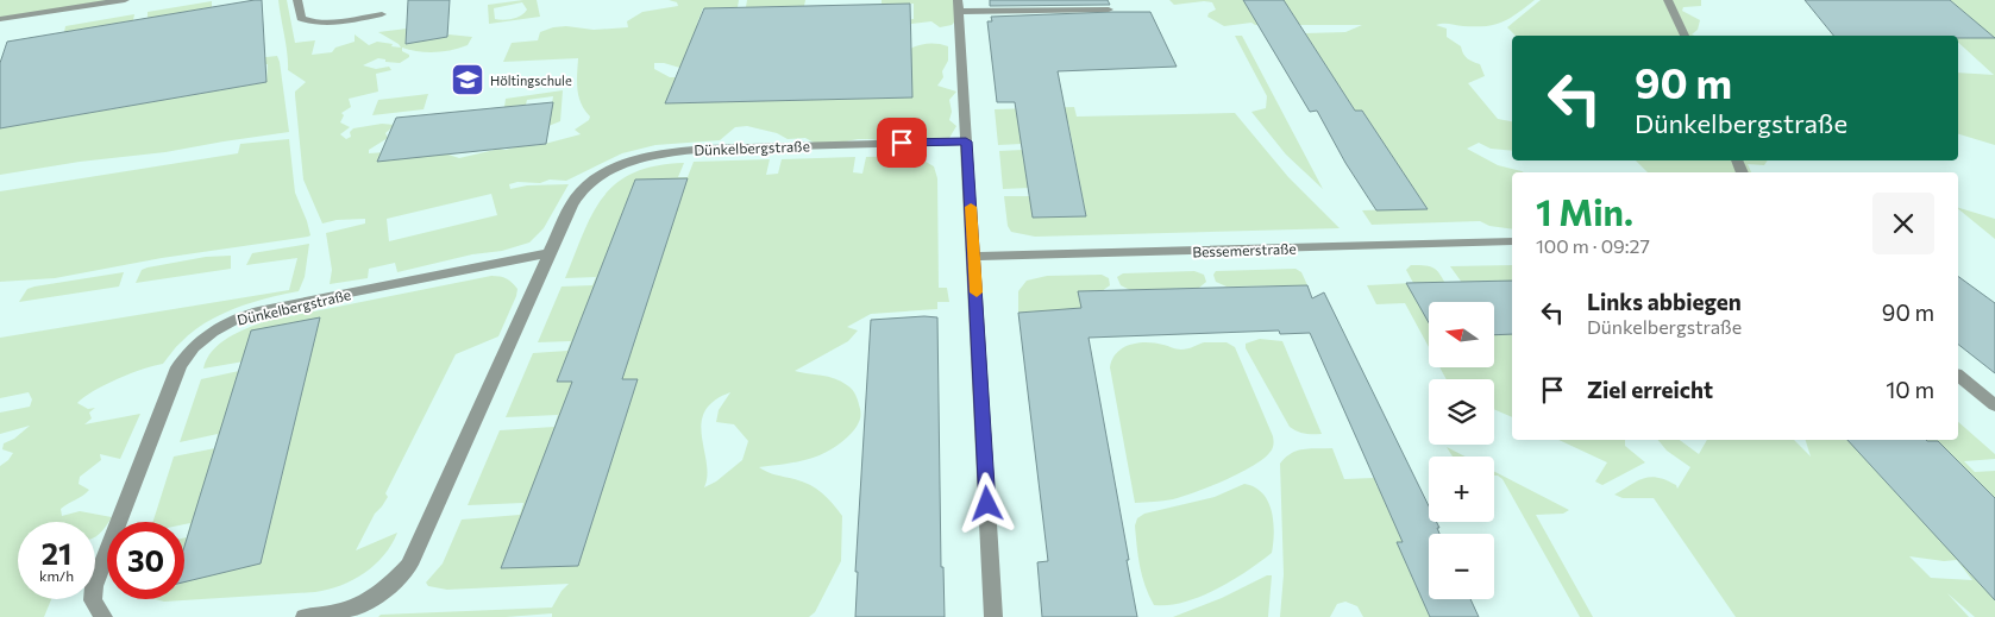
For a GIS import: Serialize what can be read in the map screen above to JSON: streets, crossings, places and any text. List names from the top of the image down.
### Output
{
  "streets": {
    "street": ["Dünkelbergstraße", "Bessemerstraße"]
  },
  "places": {
    "school or university": ["Höltingschule"]
  },
  "north": "left",
  "page": {
    "turn": ["90 m", "Dünkelbergstraße"],
    "heading": ["1 Min.", "100 m · 09:27"],
    "list": [
      {
        "name": "Links abbiegen",
        "note": "Dünkelbergstraße",
        "value": "90 m"
      },
      {
        "name": "Ziel erreicht",
        "value": "10 m"
      }
    ],
    "map_buttons": ["+", "−"],
    "speed": "21 km/h",
    "limit": "30"
  }
}
